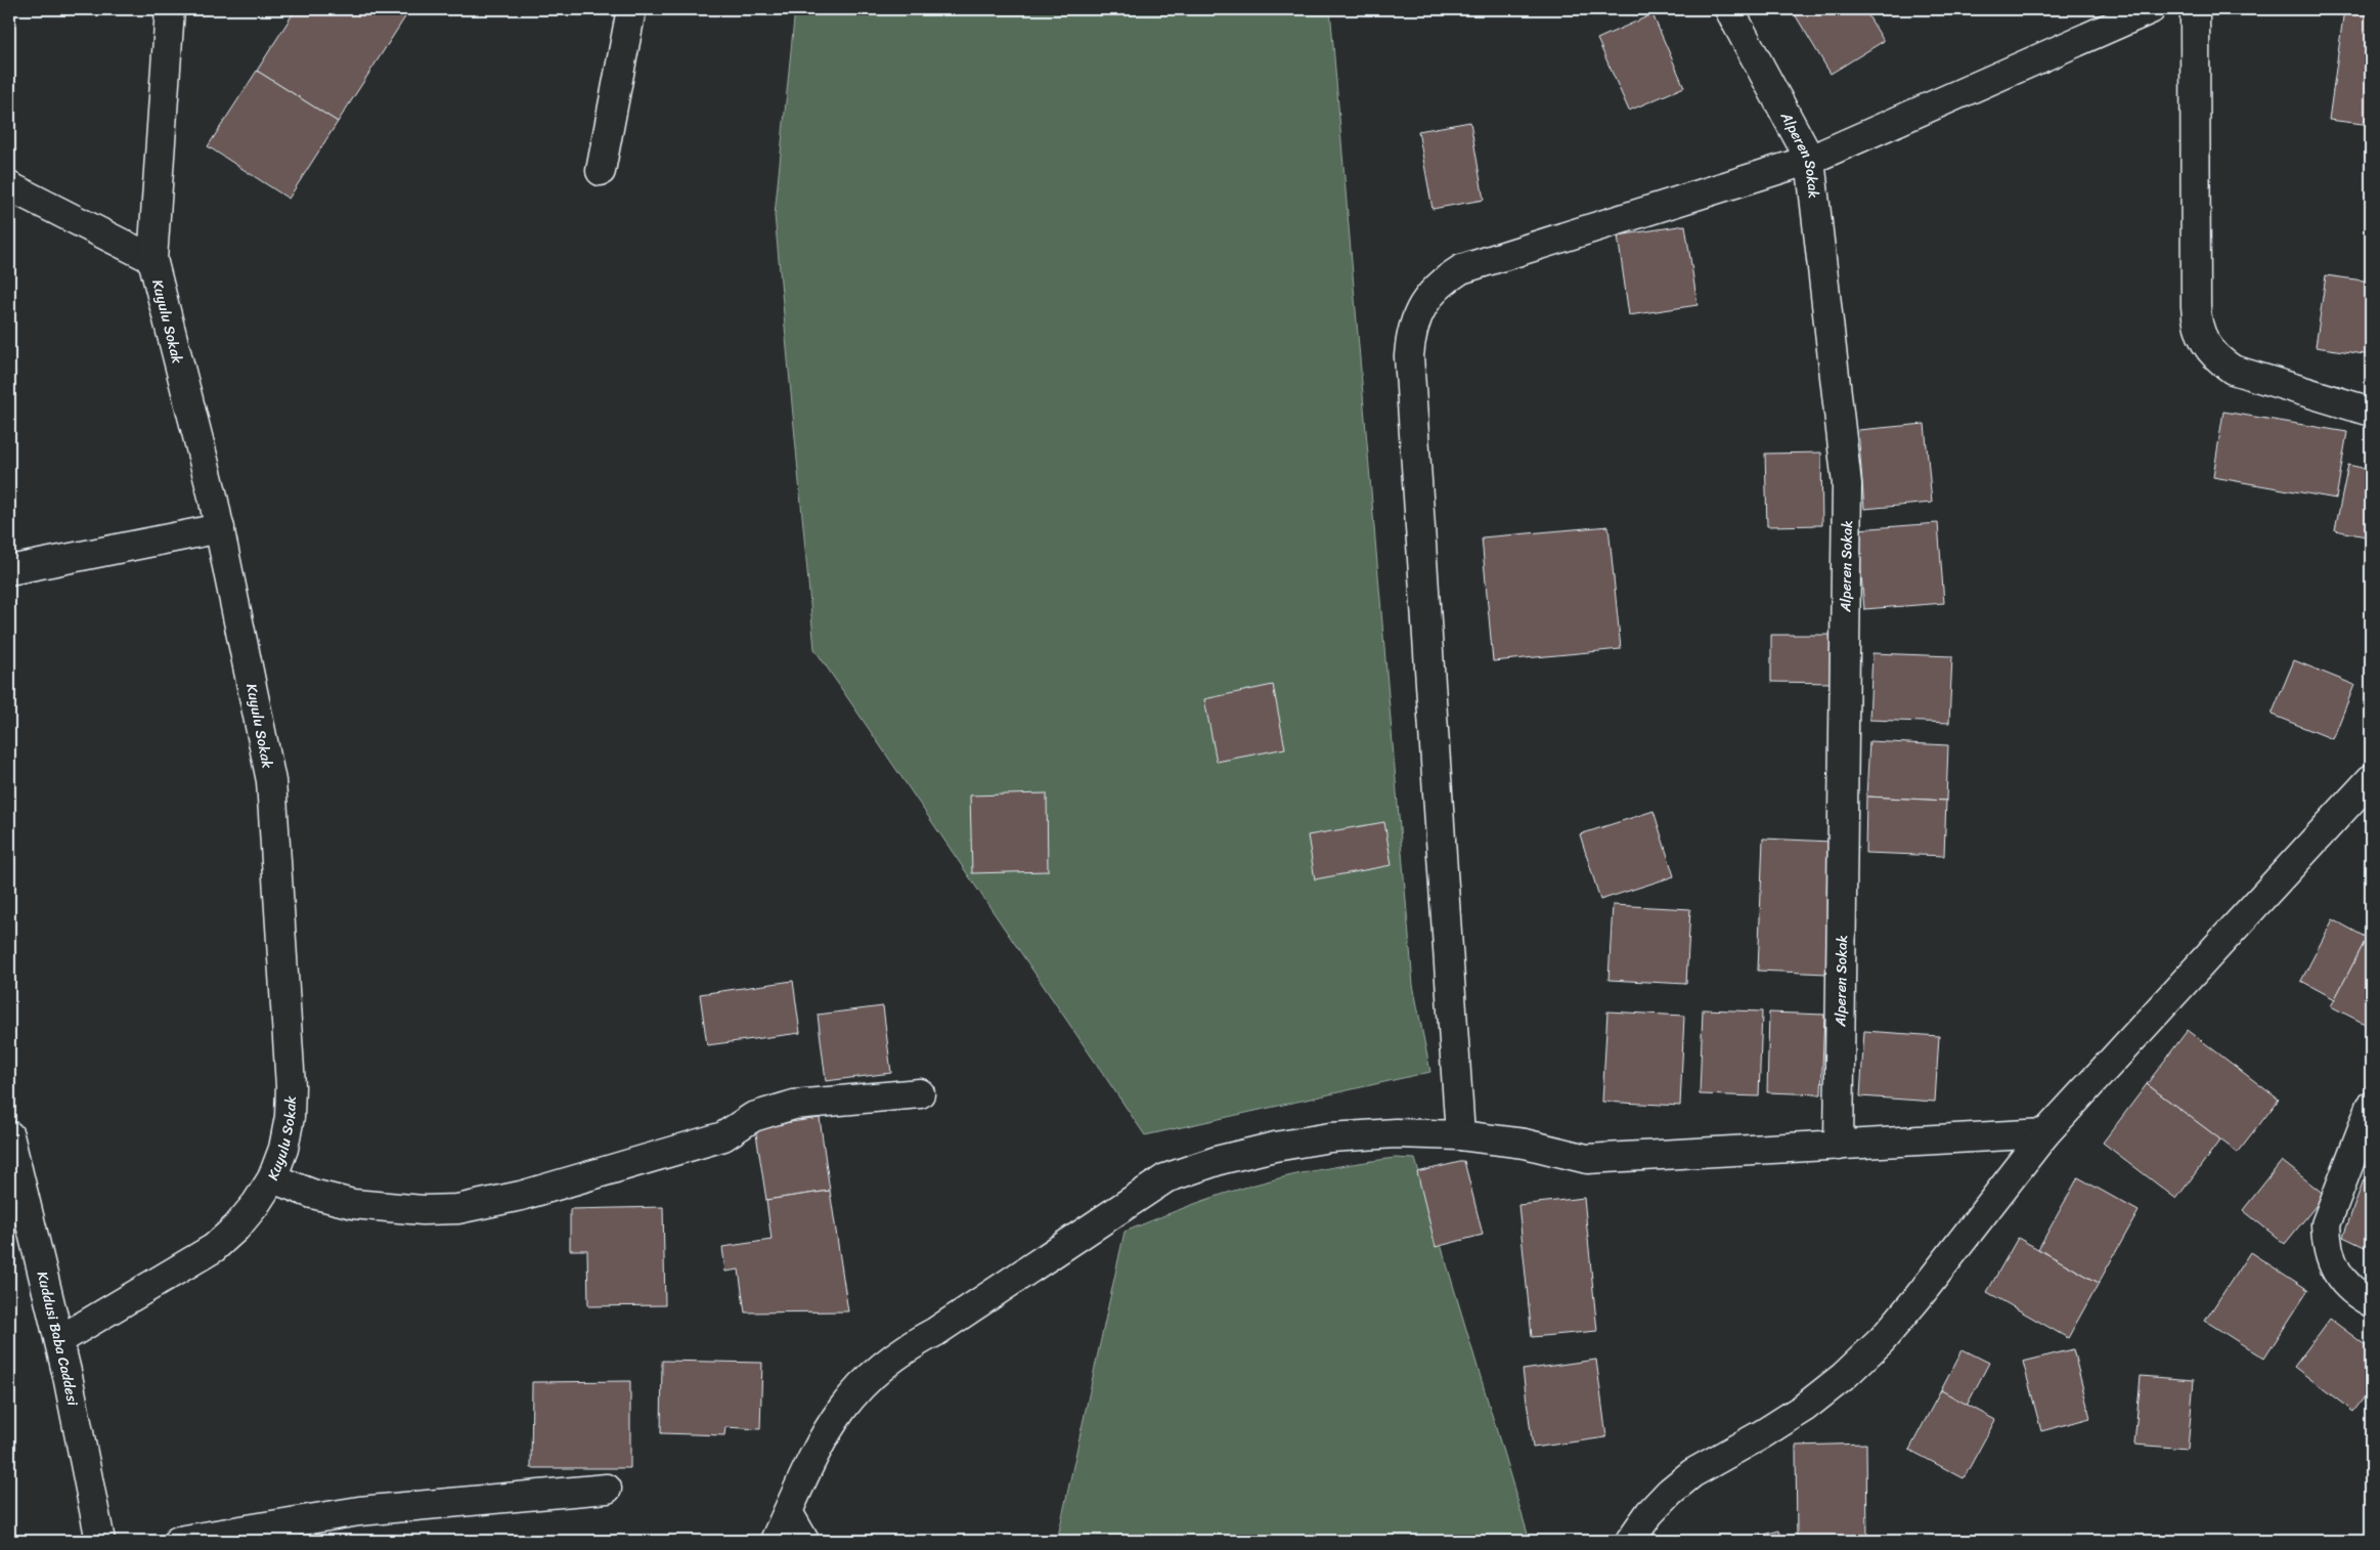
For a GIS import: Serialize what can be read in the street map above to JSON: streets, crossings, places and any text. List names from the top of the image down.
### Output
{
  "streets": {
    "street": ["Alperen Sokak", "Kuyulu Sokak", "Kuddusi Baba Caddesi"]
  },
  "crossings": [
    ["Kuyulu Sokak", "Kuddusi Baba Caddesi"]
  ]
}
